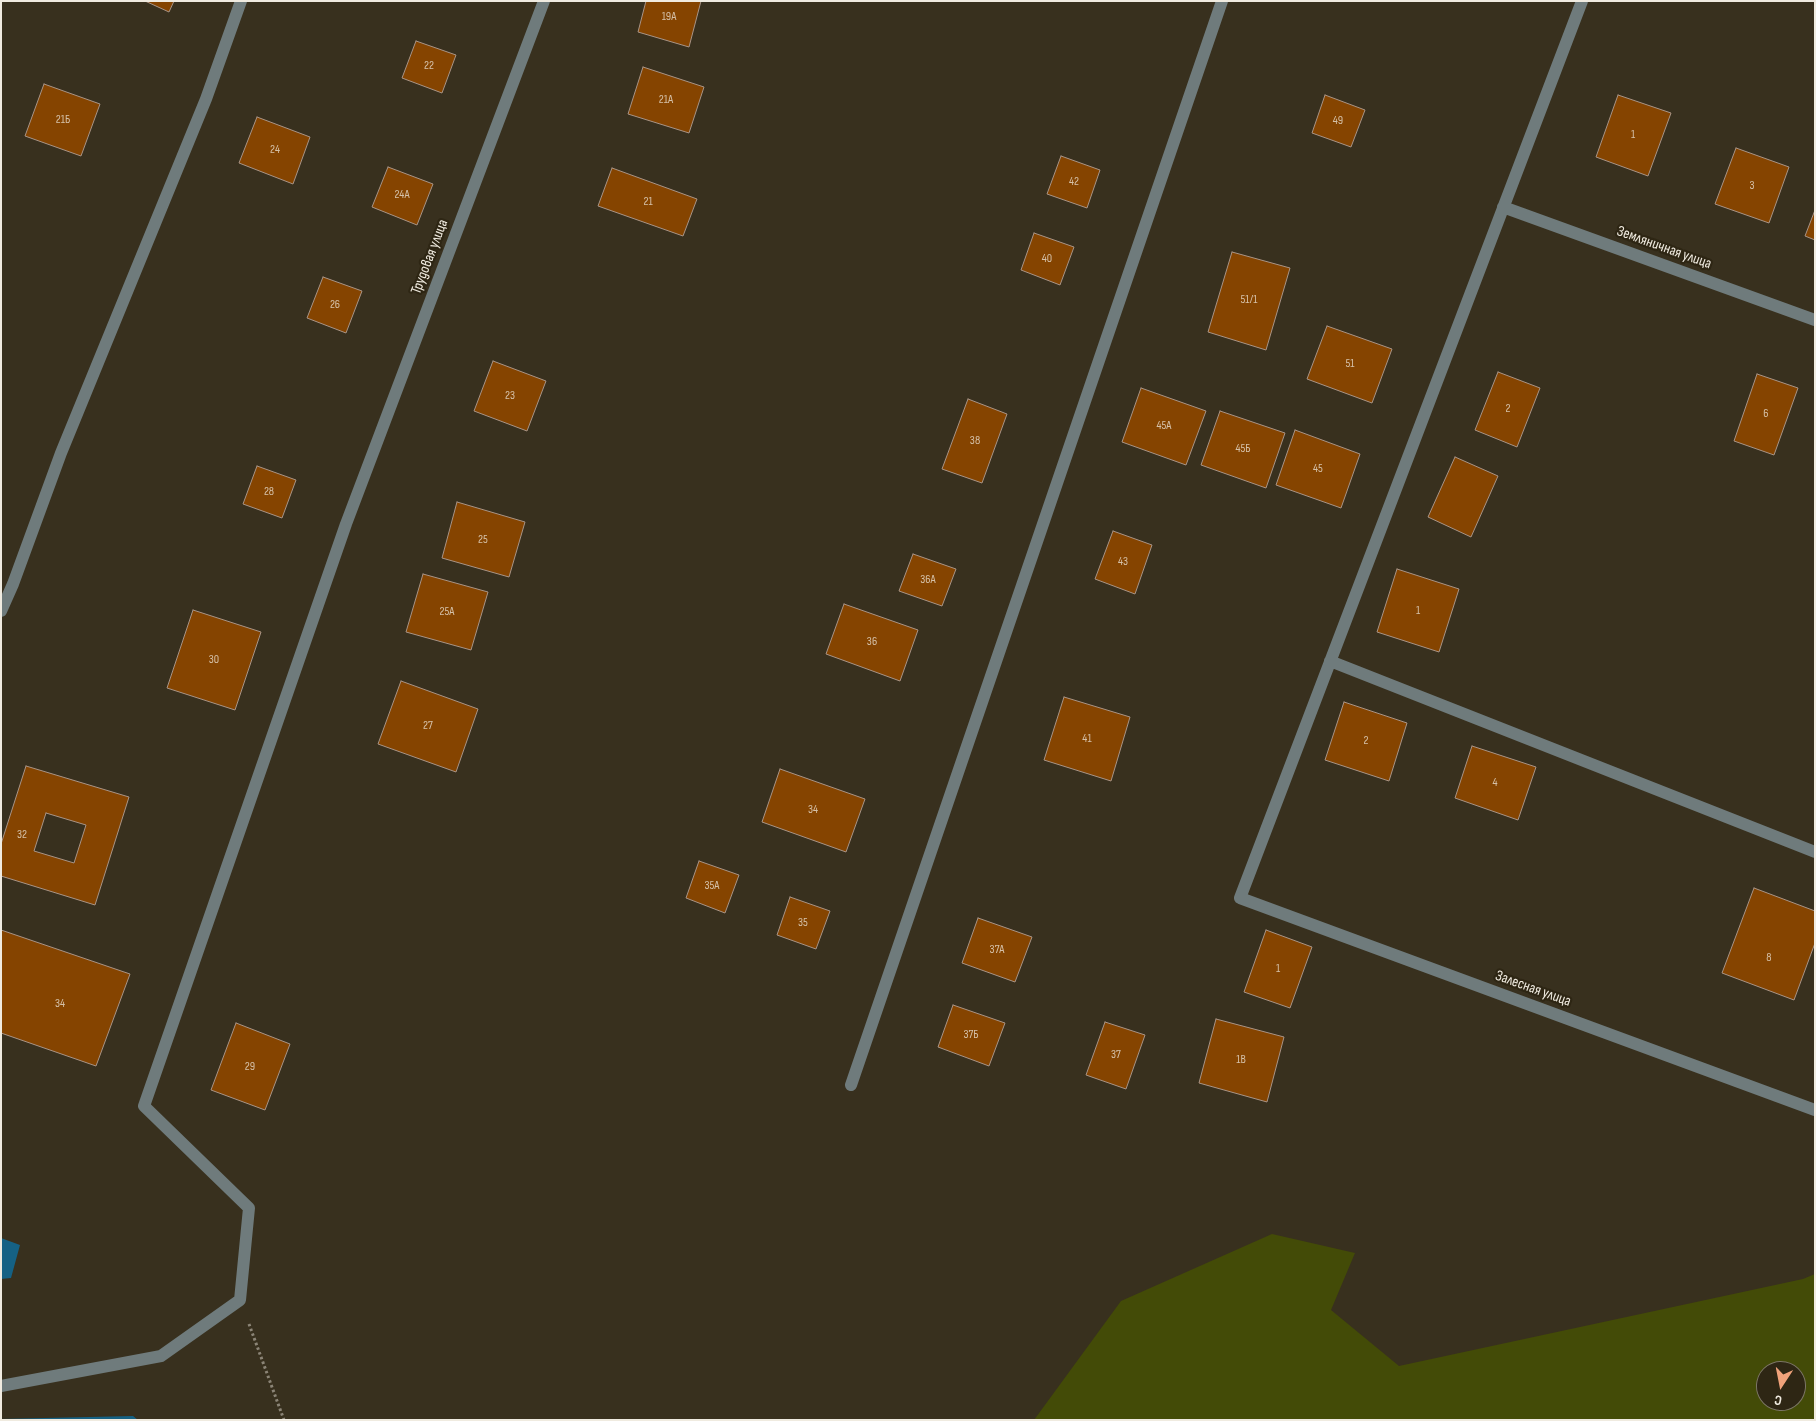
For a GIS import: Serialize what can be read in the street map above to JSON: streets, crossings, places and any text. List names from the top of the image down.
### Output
{
  "streets": {
    "street": ["Земляничная улица", "Трудовая улица", "Залесная улица"]
  },
  "house_numbers": [
    "19А",
    "22",
    "21А",
    "21Б",
    "49",
    "1",
    "24",
    "42",
    "3",
    "24А",
    "21",
    "40",
    "51/1",
    "26",
    "51",
    "23",
    "2",
    "6",
    "45А",
    "38",
    "45Б",
    "45",
    "28",
    "25",
    "43",
    "36А",
    "1",
    "25А",
    "36",
    "30",
    "27",
    "41",
    "2",
    "4",
    "34",
    "32",
    "35А",
    "35",
    "37А",
    "8",
    "1",
    "34",
    "37Б",
    "37",
    "1В",
    "29"
  ],
  "north": "bottom"
}
